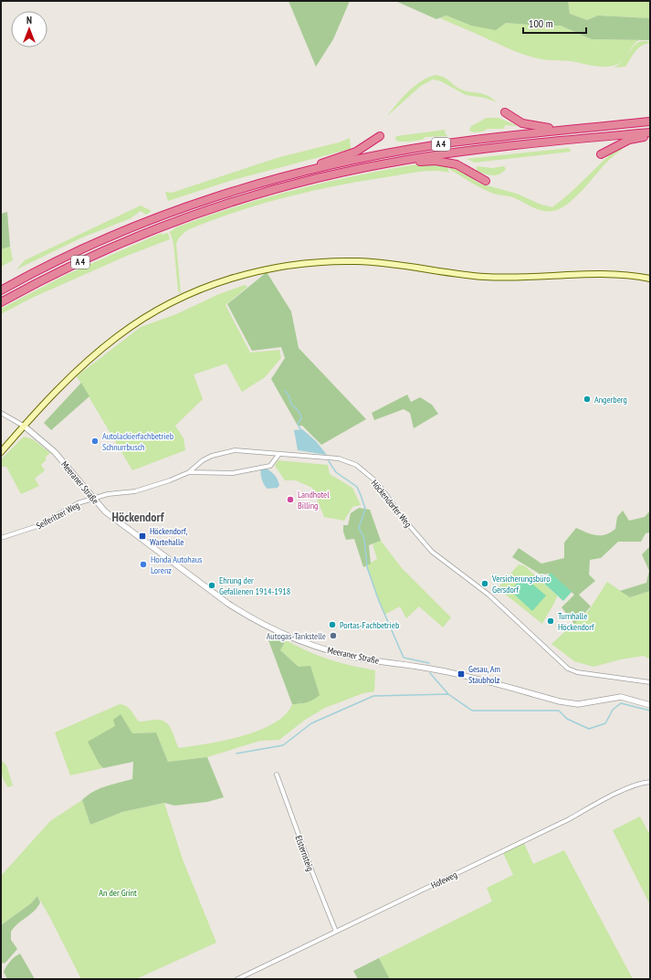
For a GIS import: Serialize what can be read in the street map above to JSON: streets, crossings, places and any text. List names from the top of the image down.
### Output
{
  "streets": {
    "highway": ["A 4"],
    "street": [
      "Meeraner Straße",
      "Höckendorfer Weg",
      "Seiferitzer Weg",
      "Elsternsteig",
      "Hofeweg"
    ]
  },
  "crossings": [
    ["Meeraner Straße", "Höckendorfer Weg"],
    ["Meeraner Straße", "Seiferitzer Weg"],
    ["Höckendorfer Weg", "Seiferitzer Weg"],
    ["Elsternsteig", "Hofeweg"]
  ],
  "districts": ["Höckendorf"],
  "parks": ["An der Grint"],
  "places": {
    "other": [
      "Angerberg",
      "Autolackierfachbetrieb Schnurrbusch",
      "Landhotel Billing",
      "Honda Autohaus Lorenz",
      "Versicherungsbüro Gersdorf",
      "Ehrung der Gefallenen 1914-1918",
      "Turnhalle Höckendorf",
      "Portas-Fachbetrieb",
      "Autogas-Tankstelle"
    ],
    "transit": ["Höckendorf, Wartehalle", "Gesau, Am Staubholz"]
  },
  "scale_bar": "100 m",
  "north": "top"
}
